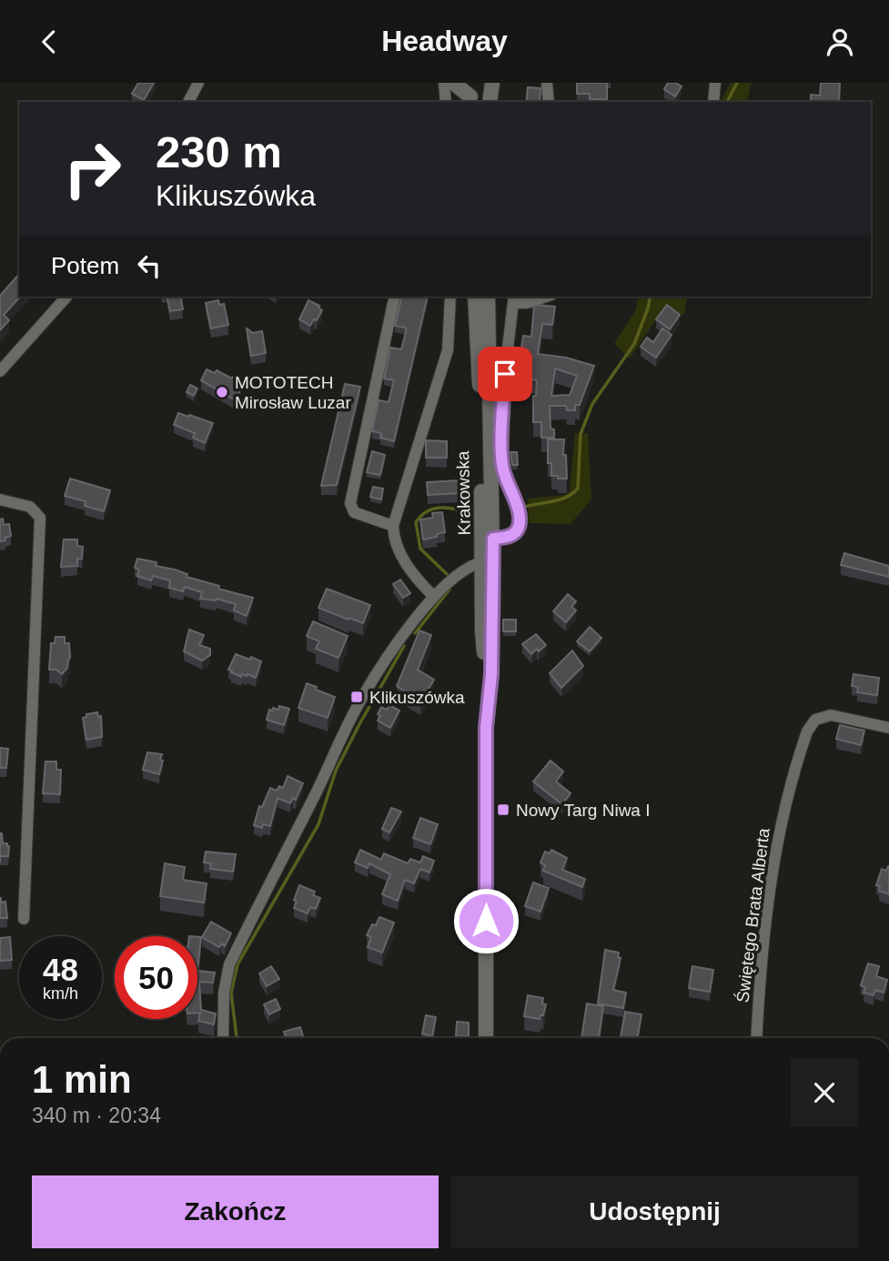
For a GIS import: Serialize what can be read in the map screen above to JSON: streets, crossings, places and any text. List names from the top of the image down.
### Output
{
  "streets": {
    "main road": ["Krakowska"],
    "street": ["Świętego Brata Alberta"]
  },
  "places": {
    "other": ["MOTOTECH Mirosław Luzar"],
    "transit": ["Klikuszówka", "Nowy Targ Niwa I"]
  },
  "page": {
    "header": "Headway",
    "turn": ["230 m", "Klikuszówka"],
    "then": "Potem",
    "speed": "48 km/h",
    "limit": "50",
    "heading": ["1 min", "340 m · 20:34"],
    "buttons": ["Zakończ", "Udostępnij"]
  }
}
